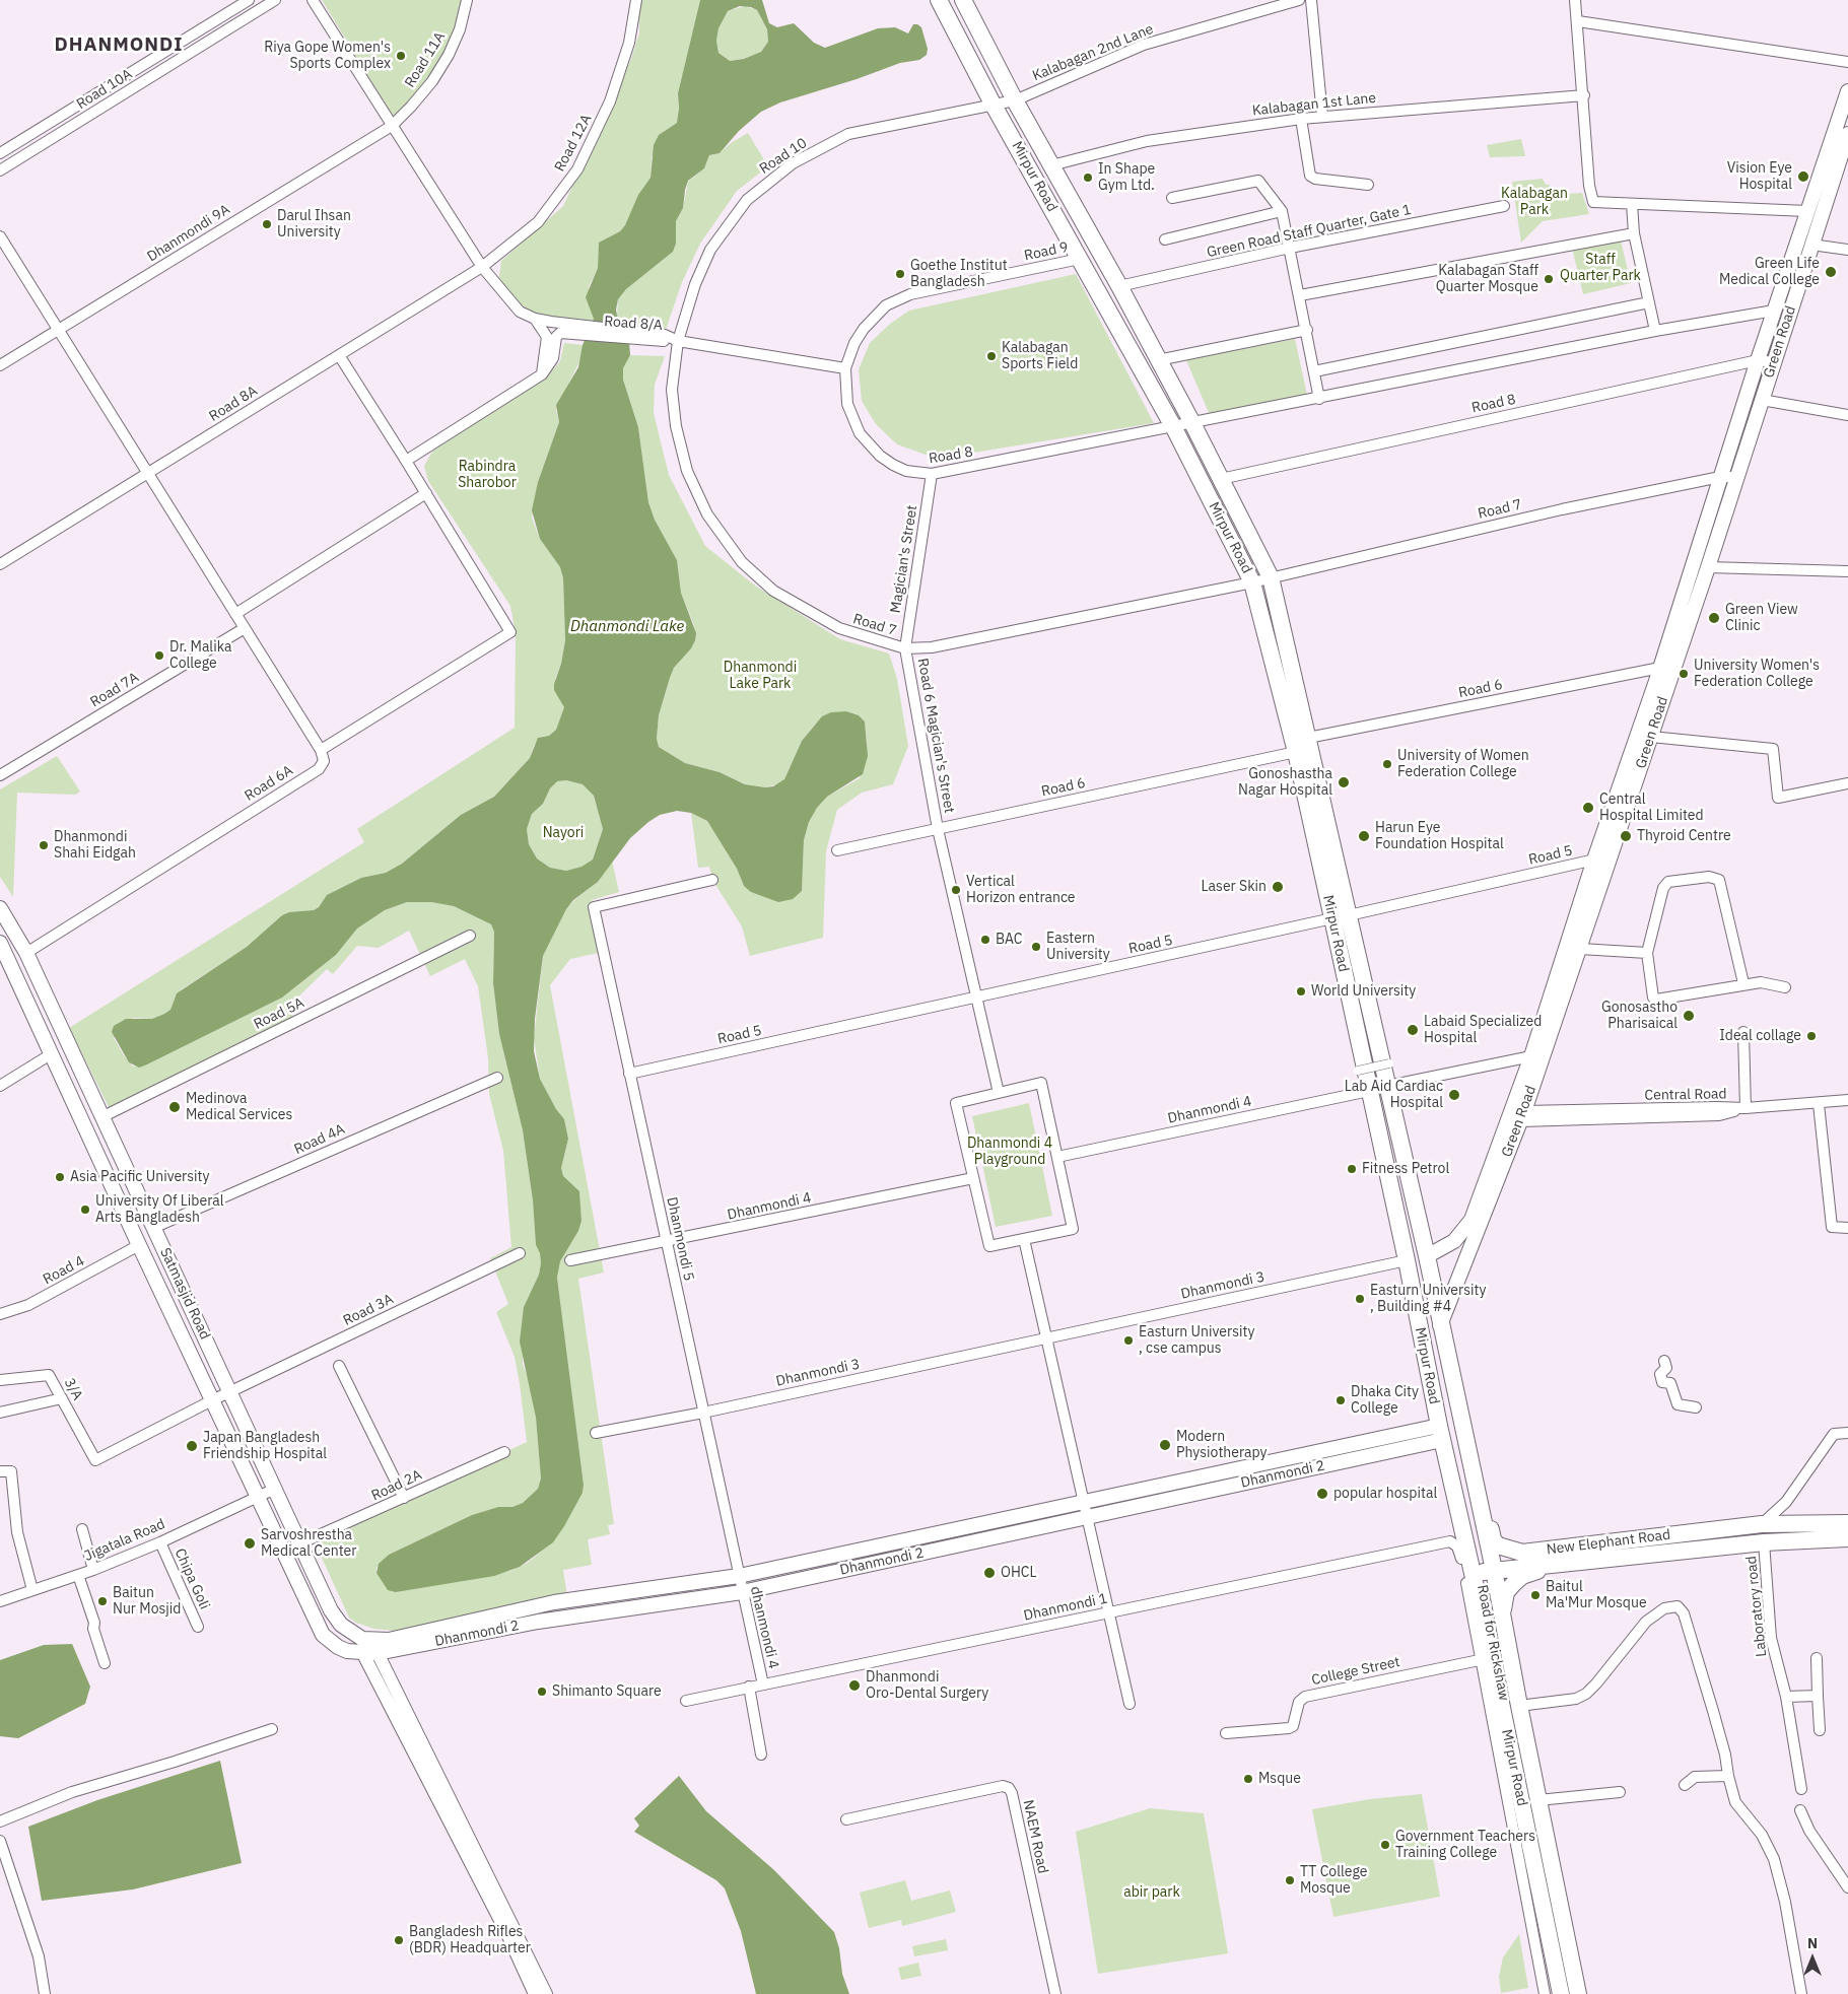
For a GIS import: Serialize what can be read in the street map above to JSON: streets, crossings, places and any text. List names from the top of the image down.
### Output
{
  "streets": {
    "highway": ["Mirpur Road", "New Elephant Road"],
    "main road": ["Green Road", "Satmasjid Road", "Dhanmondi 2"],
    "street": [
      "Kalabagan 2nd Lane",
      "Road 11A",
      "Road 10A",
      "Kalabagan 1st Lane",
      "Road 12A",
      "Road 10",
      "Green Road Staff Quarter, Gate 1",
      "Dhanmondi 9A",
      "Road 9",
      "Road 8/A",
      "Road 8A",
      "Road 8",
      "Road 7",
      "Magician's Street",
      "Road 6",
      "Road 7A",
      "Road 6 Magician's Street",
      "Road 6A",
      "Road 5",
      "Road 5A",
      "Central Road",
      "Dhanmondi 4",
      "Road 4A",
      "Dhanmondi 5",
      "Road 4",
      "Dhanmondi 3",
      "Road 3A",
      "3/A",
      "Road 2A",
      "Jigatala Road",
      "Chipa Goli",
      "Laboratory road",
      "Dhanmondi 1",
      "dhanmondi 4",
      "Road for Rickshaw",
      "College Street",
      "NAEM Road"
    ]
  },
  "crossings": [
    ["Kalabagan 2nd Lane", "Road 10"],
    ["Kalabagan 2nd Lane", "Mirpur Road"],
    ["Road 11A", "Dhanmondi 9A"],
    ["Road 11A", "Road 8/A"],
    ["Kalabagan 1st Lane", "Mirpur Road"],
    ["Road 12A", "Road 8/A"],
    ["Road 12A", "Road 8A"],
    ["Road 10", "Mirpur Road"],
    ["Road 10", "Road 8/A"],
    ["Road 10", "Road 7"],
    ["Mirpur Road", "Green Road Staff Quarter, Gate 1"],
    ["Mirpur Road", "Road 9"],
    ["Mirpur Road", "Green Road"],
    ["Mirpur Road", "Road 8"],
    ["Mirpur Road", "Road 7"],
    ["Mirpur Road", "Road 6"],
    ["Mirpur Road", "Road 5"],
    ["Mirpur Road", "Dhanmondi 4"],
    ["Mirpur Road", "Dhanmondi 3"],
    ["Mirpur Road", "Dhanmondi 2"],
    ["Mirpur Road", "New Elephant Road"],
    ["Mirpur Road", "Road for Rickshaw"],
    ["Mirpur Road", "College Street"],
    ["Dhanmondi 9A", "Road 8/A"],
    ["Road 9", "Road 8"],
    ["Road 8/A", "Road 8A"],
    ["Road 8/A", "Road 7"],
    ["Green Road", "Road 8"],
    ["Green Road", "Road 7"],
    ["Green Road", "Road 6"],
    ["Green Road", "Road 5"],
    ["Green Road", "Central Road"],
    ["Road 8", "Magician's Street"],
    ["Road 7", "Magician's Street"],
    ["Road 7", "Road 6 Magician's Street"],
    ["Magician's Street", "Road 6 Magician's Street"],
    ["Road 6", "Road 6 Magician's Street"],
    ["Road 6A", "Satmasjid Road"],
    ["Road 5", "Dhanmondi 5"],
    ["Road 5A", "Satmasjid Road"],
    ["Dhanmondi 4", "Dhanmondi 5"],
    ["Road 4A", "Satmasjid Road"],
    ["Dhanmondi 5", "Dhanmondi 3"],
    ["Dhanmondi 5", "Dhanmondi 2"],
    ["Dhanmondi 5", "dhanmondi 4"],
    ["Road 4", "Satmasjid Road"],
    ["Satmasjid Road", "Road 3A"],
    ["Satmasjid Road", "Dhanmondi 2"],
    ["Satmasjid Road", "Road 2A"],
    ["Satmasjid Road", "Jigatala Road"],
    ["Road 3A", "3/A"],
    ["Dhanmondi 2", "dhanmondi 4"],
    ["Jigatala Road", "Chipa Goli"],
    ["New Elephant Road", "Laboratory road"],
    ["Dhanmondi 1", "dhanmondi 4"],
    ["Dhanmondi 1", "Road for Rickshaw"],
    ["Road for Rickshaw", "College Street"]
  ],
  "districts": ["DHANMONDI"],
  "water": ["Dhanmondi Lake"],
  "parks": [
    "Kalabagan Park",
    "Staff Quarter Park",
    "Rabindra Sharobor",
    "Dhanmondi Lake Park",
    "Nayori",
    "Dhanmondi 4 Playground",
    "abir park"
  ],
  "places": [
    "Riya Gope Women's Sports Complex",
    "Vision Eye Hospital",
    "In Shape Gym Ltd.",
    "Darul Ihsan University",
    "Green Life Medical College",
    "Goethe Institut Bangladesh",
    "Kalabagan Staff Quarter Mosque",
    "Kalabagan Sports Field",
    "Green View Clinic",
    "Dr. Malika College",
    "University Women's Federation College",
    "University of Women Federation College",
    "Gonoshastha Nagar Hospital",
    "Central Hospital Limited",
    "Harun Eye Foundation Hospital",
    "Thyroid Centre",
    "Dhanmondi Shahi Eidgah",
    "Laser Skin",
    "Vertical Horizon entrance",
    "BAC",
    "Eastern University",
    "World University",
    "Gonosastho Pharisaical",
    "Labaid Specialized Hospital",
    "Ideal collage",
    "Lab Aid Cardiac Hospital",
    "Medinova Medical Services",
    "Fitness Petrol",
    "Asia Pacific University",
    "University Of Liberal Arts Bangladesh",
    "Easturn University , Building #4",
    "Easturn University , cse campus",
    "Dhaka City College",
    "Modern Physiotherapy",
    "Japan Bangladesh Friendship Hospital",
    "popular hospital",
    "Sarvoshrestha Medical Center",
    "OHCL",
    "Baitul Ma'Mur Mosque",
    "Baitun Nur Mosjid",
    "Dhanmondi Oro-Dental Surgery",
    "Shimanto Square",
    "Msque",
    "Government Teachers Training College",
    "TT College Mosque",
    "Bangladesh Rifles (BDR) Headquarter"
  ],
  "north": "top"
}
